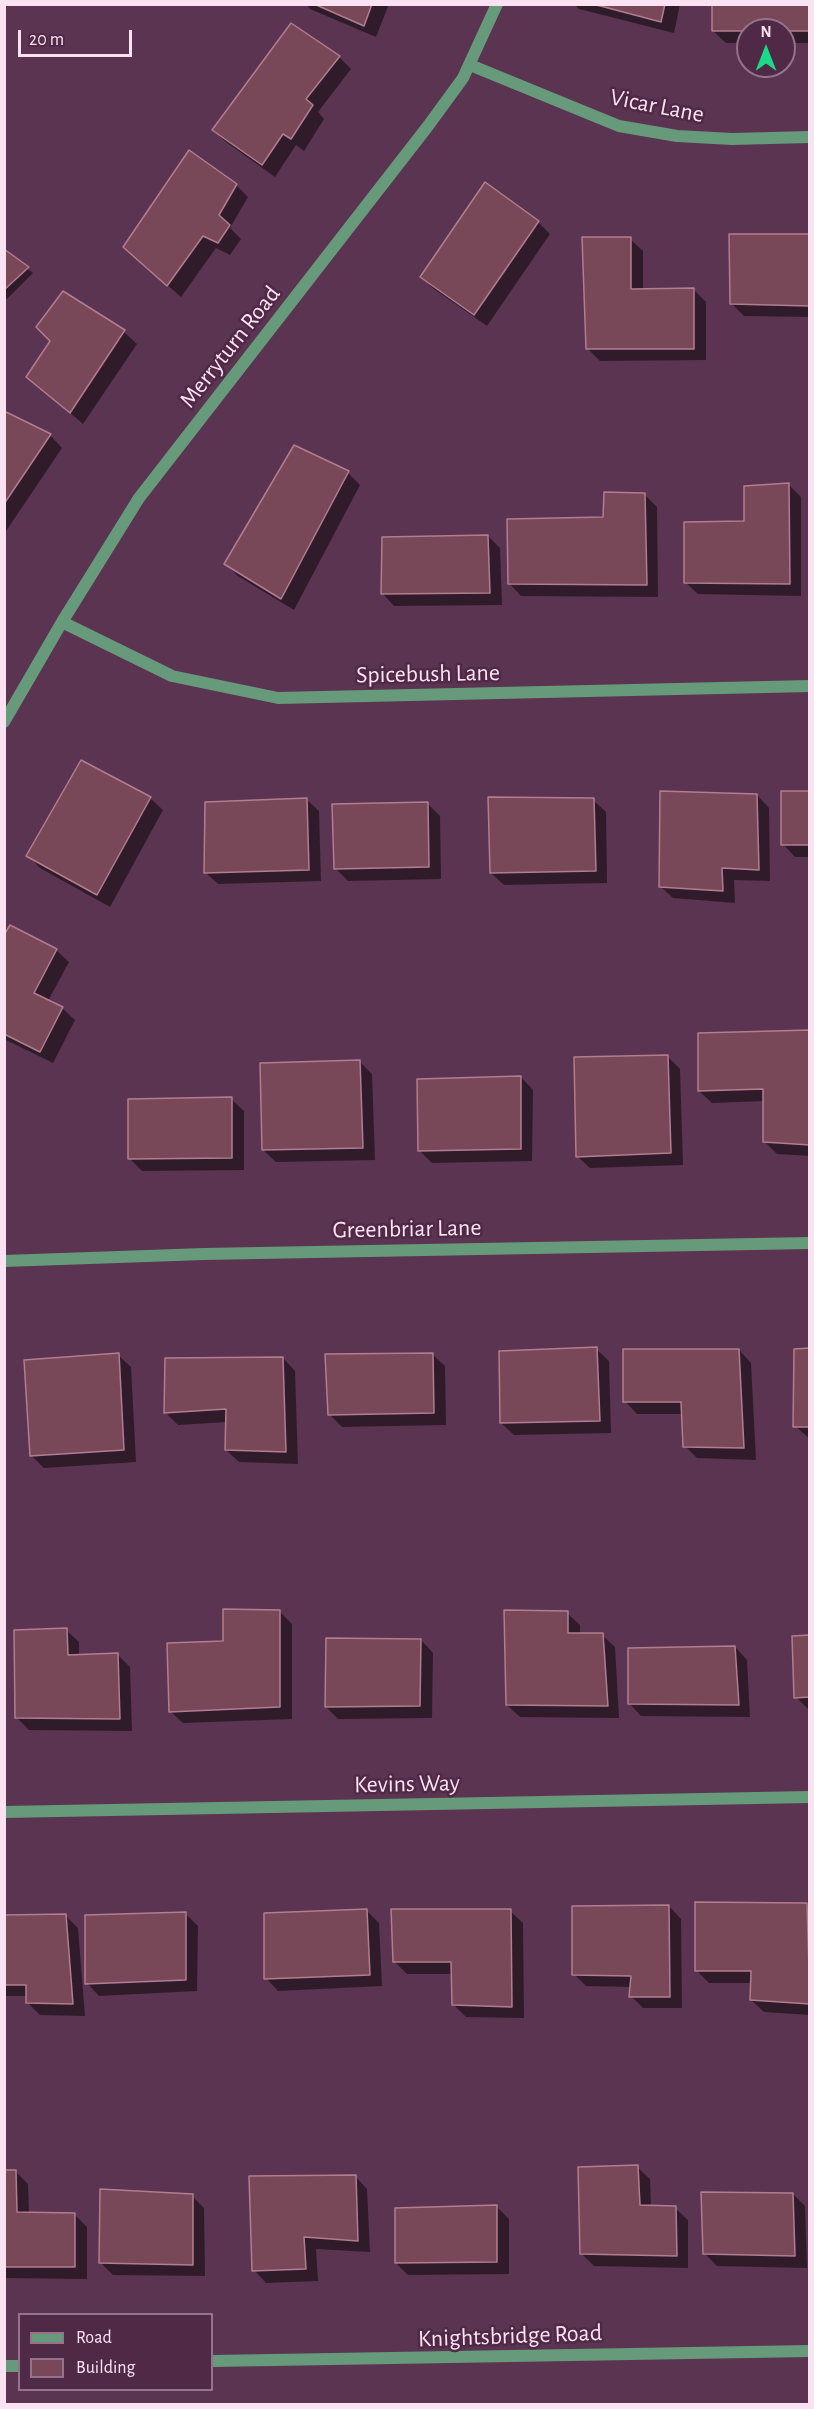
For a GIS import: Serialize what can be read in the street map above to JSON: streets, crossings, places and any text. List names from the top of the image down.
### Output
{
  "streets": {
    "street": [
      "Vicar Lane",
      "Merryturn Road",
      "Spicebush Lane",
      "Greenbriar Lane",
      "Kevins Way",
      "Knightsbridge Road"
    ]
  },
  "crossings": [
    ["Vicar Lane", "Merryturn Road"],
    ["Merryturn Road", "Spicebush Lane"]
  ],
  "legend": ["Road", "Building"],
  "scale_bar": "20 m",
  "north": "top"
}
